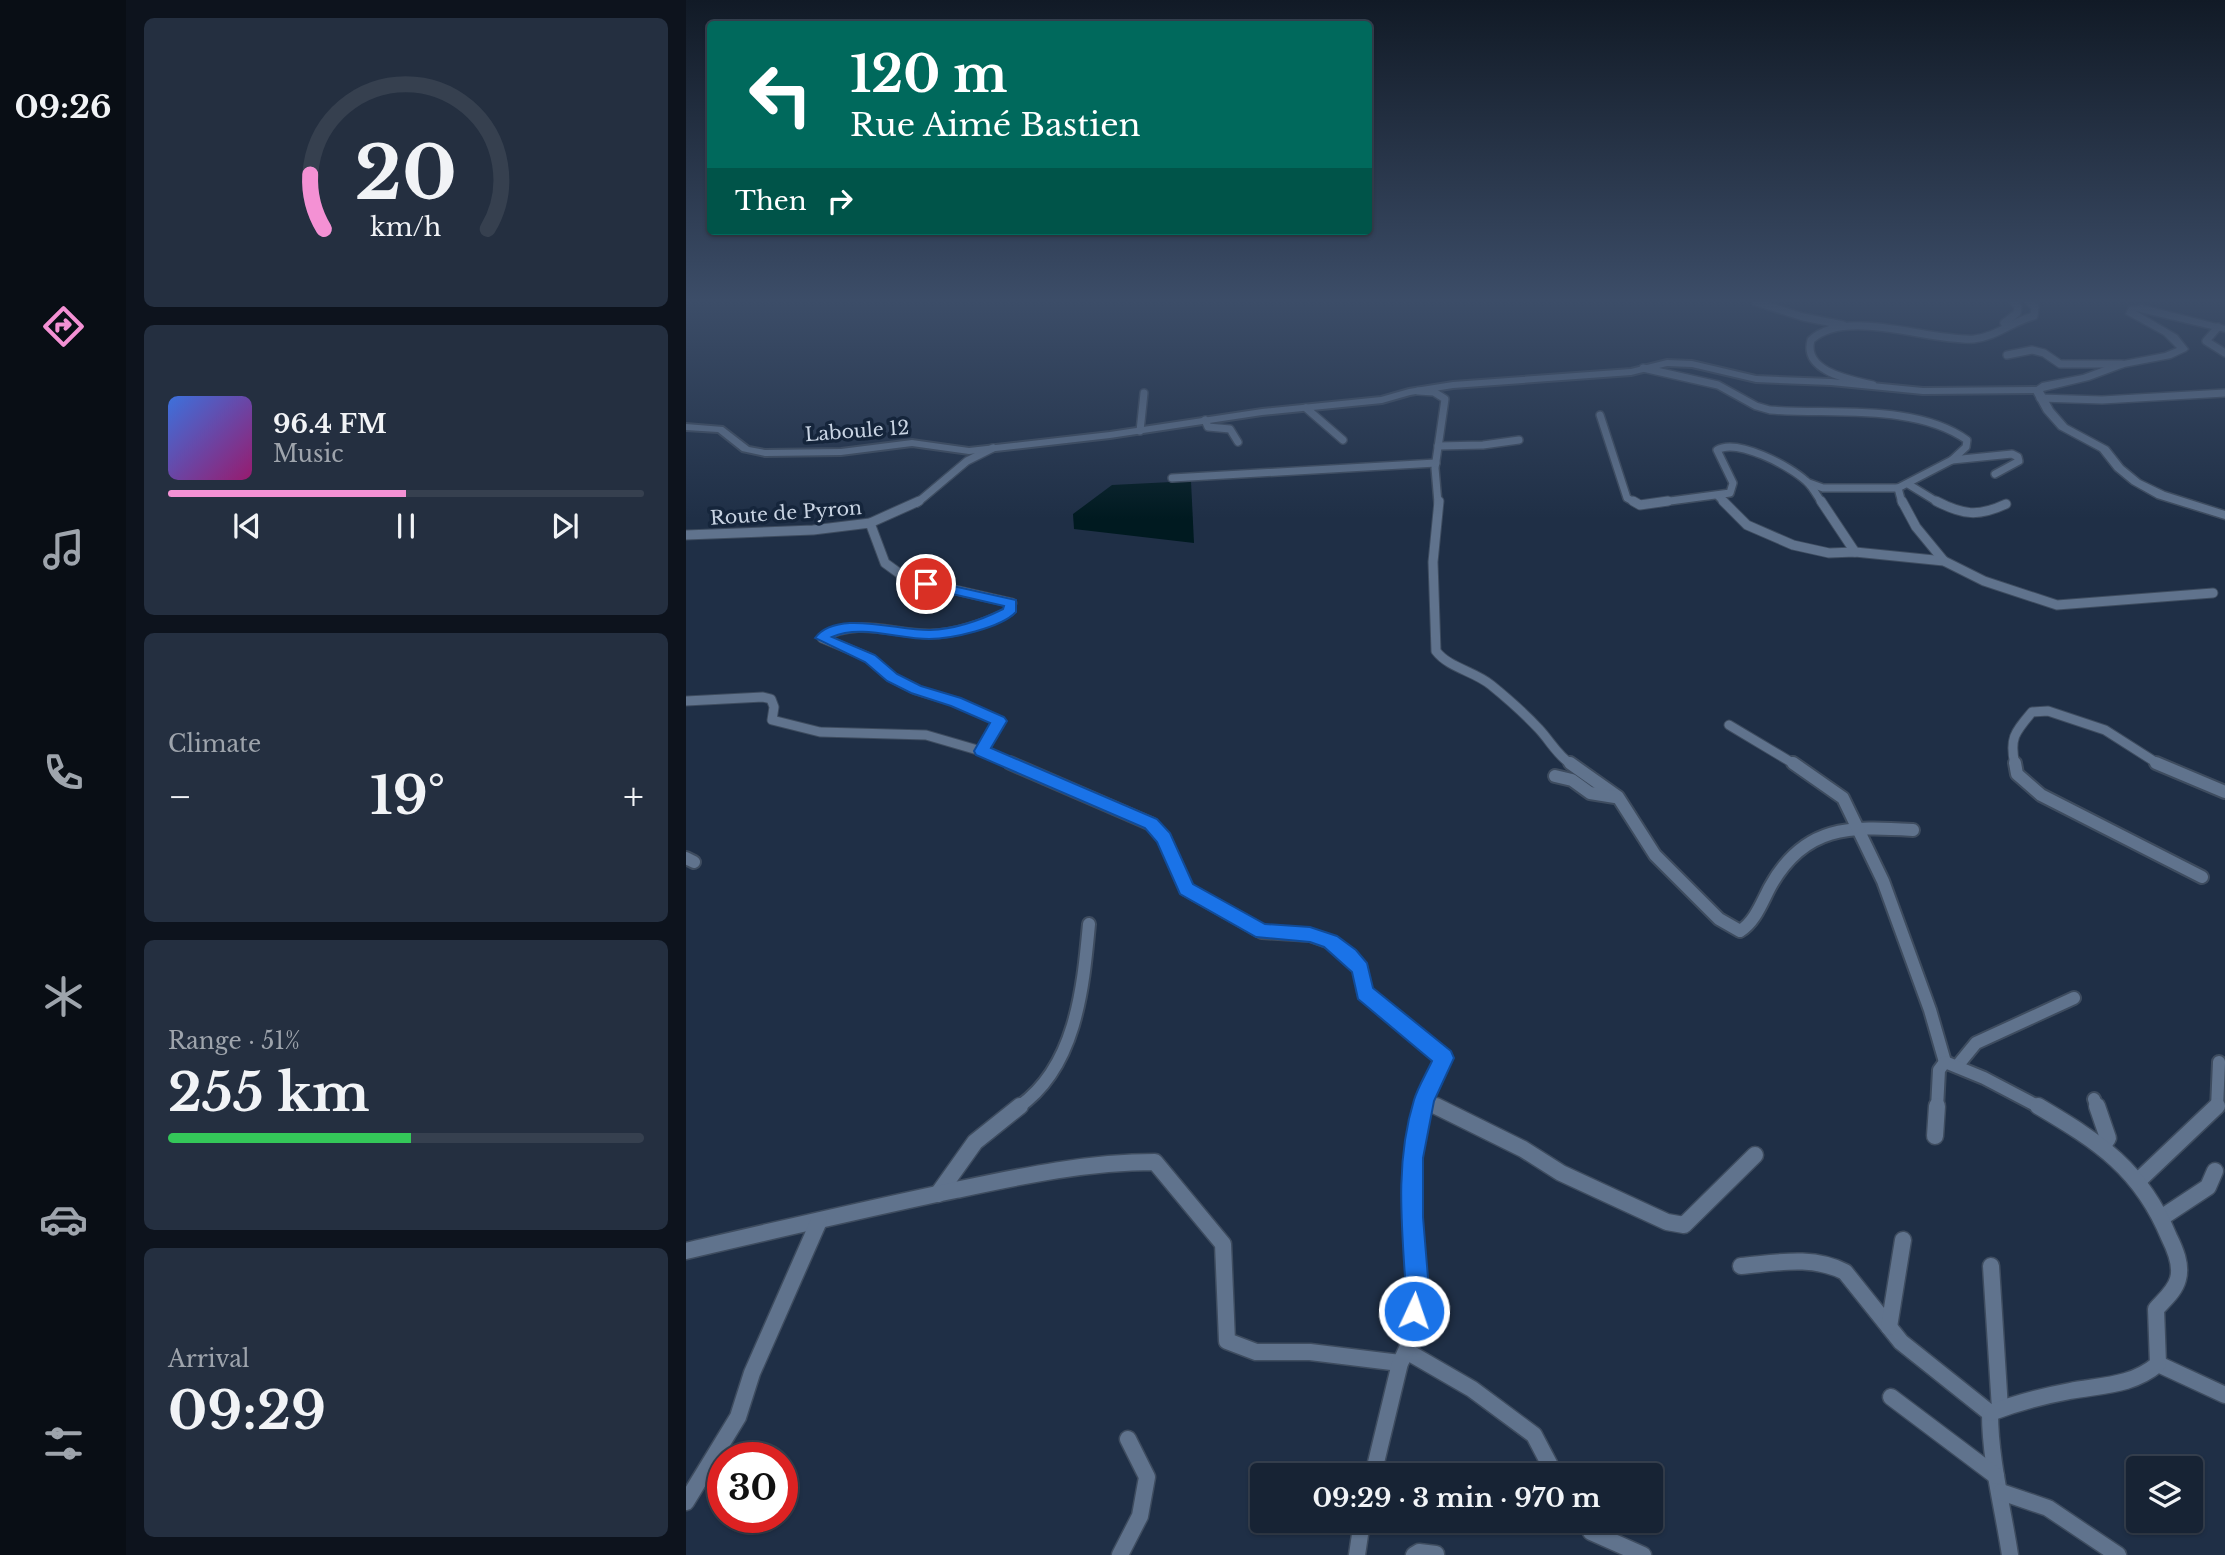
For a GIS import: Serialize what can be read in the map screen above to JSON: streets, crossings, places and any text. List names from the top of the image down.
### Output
{
  "streets": {
    "street": ["Laboule 12", "Route de Pyron"]
  },
  "crossings": [
    ["Laboule 12", "Route de Pyron"]
  ],
  "page": {
    "tabs": "09:26",
    "turn": ["120 m", "Rue Aimé Bastien"],
    "then": "Then",
    "song": ["96.4 FM", "Music"],
    "tile": [
      "Climate",
      ["Range · 51%", "255 km"],
      ["Arrival", "09:29"]
    ],
    "heat": ["−", "19°", "+"],
    "limit": "30",
    "trip": "09:29 · 3 min · 970 m",
    "gauge": ["20", "km/h"]
  }
}
